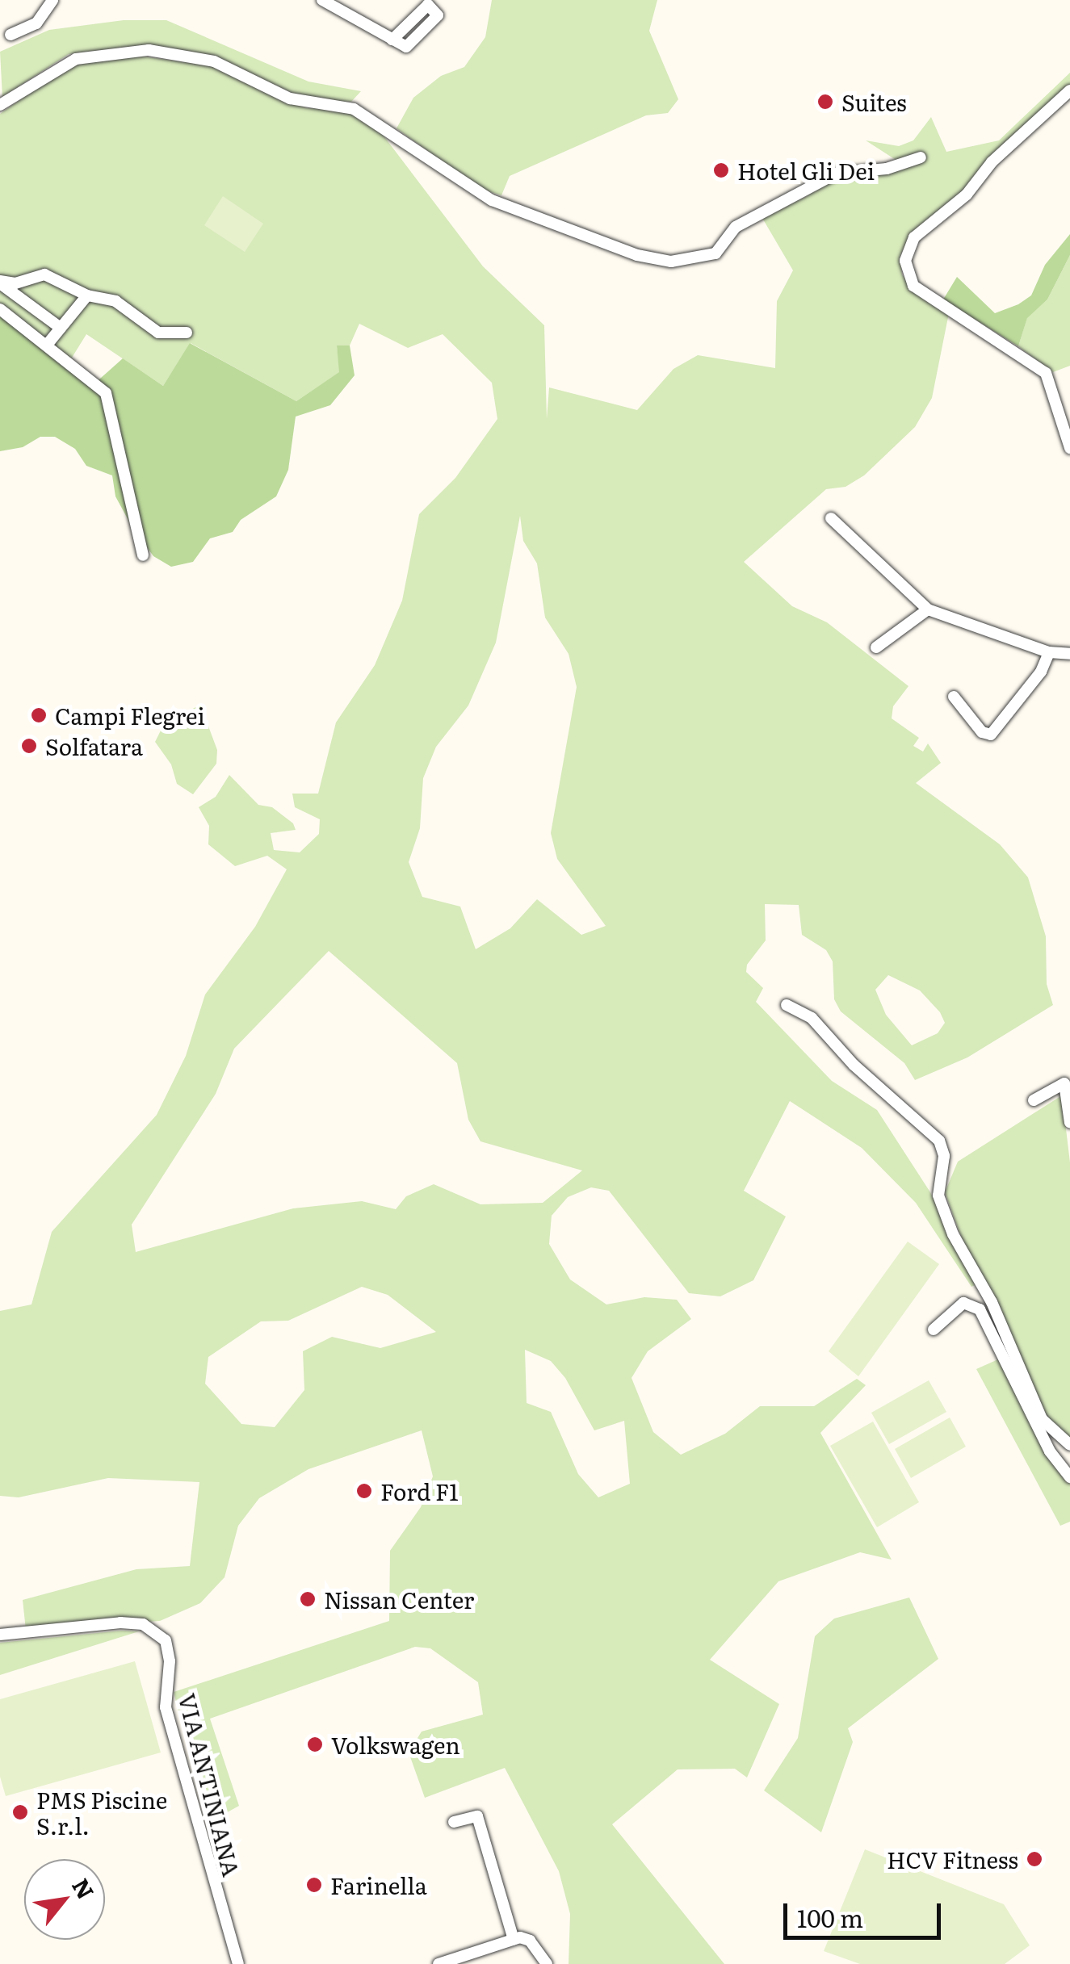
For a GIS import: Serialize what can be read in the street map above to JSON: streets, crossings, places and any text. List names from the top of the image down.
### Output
{
  "streets": {
    "street": ["VIA ANTINIANA"]
  },
  "places": [
    "Suites",
    "Hotel Gli Dei",
    "Campi Flegrei",
    "Solfatara",
    "Ford F1",
    "Nissan Center",
    "Volkswagen",
    "PMS Piscine S.r.l.",
    "HCV Fitness",
    "Farinella"
  ],
  "scale_bar": "100 m",
  "north": "top right"
}
